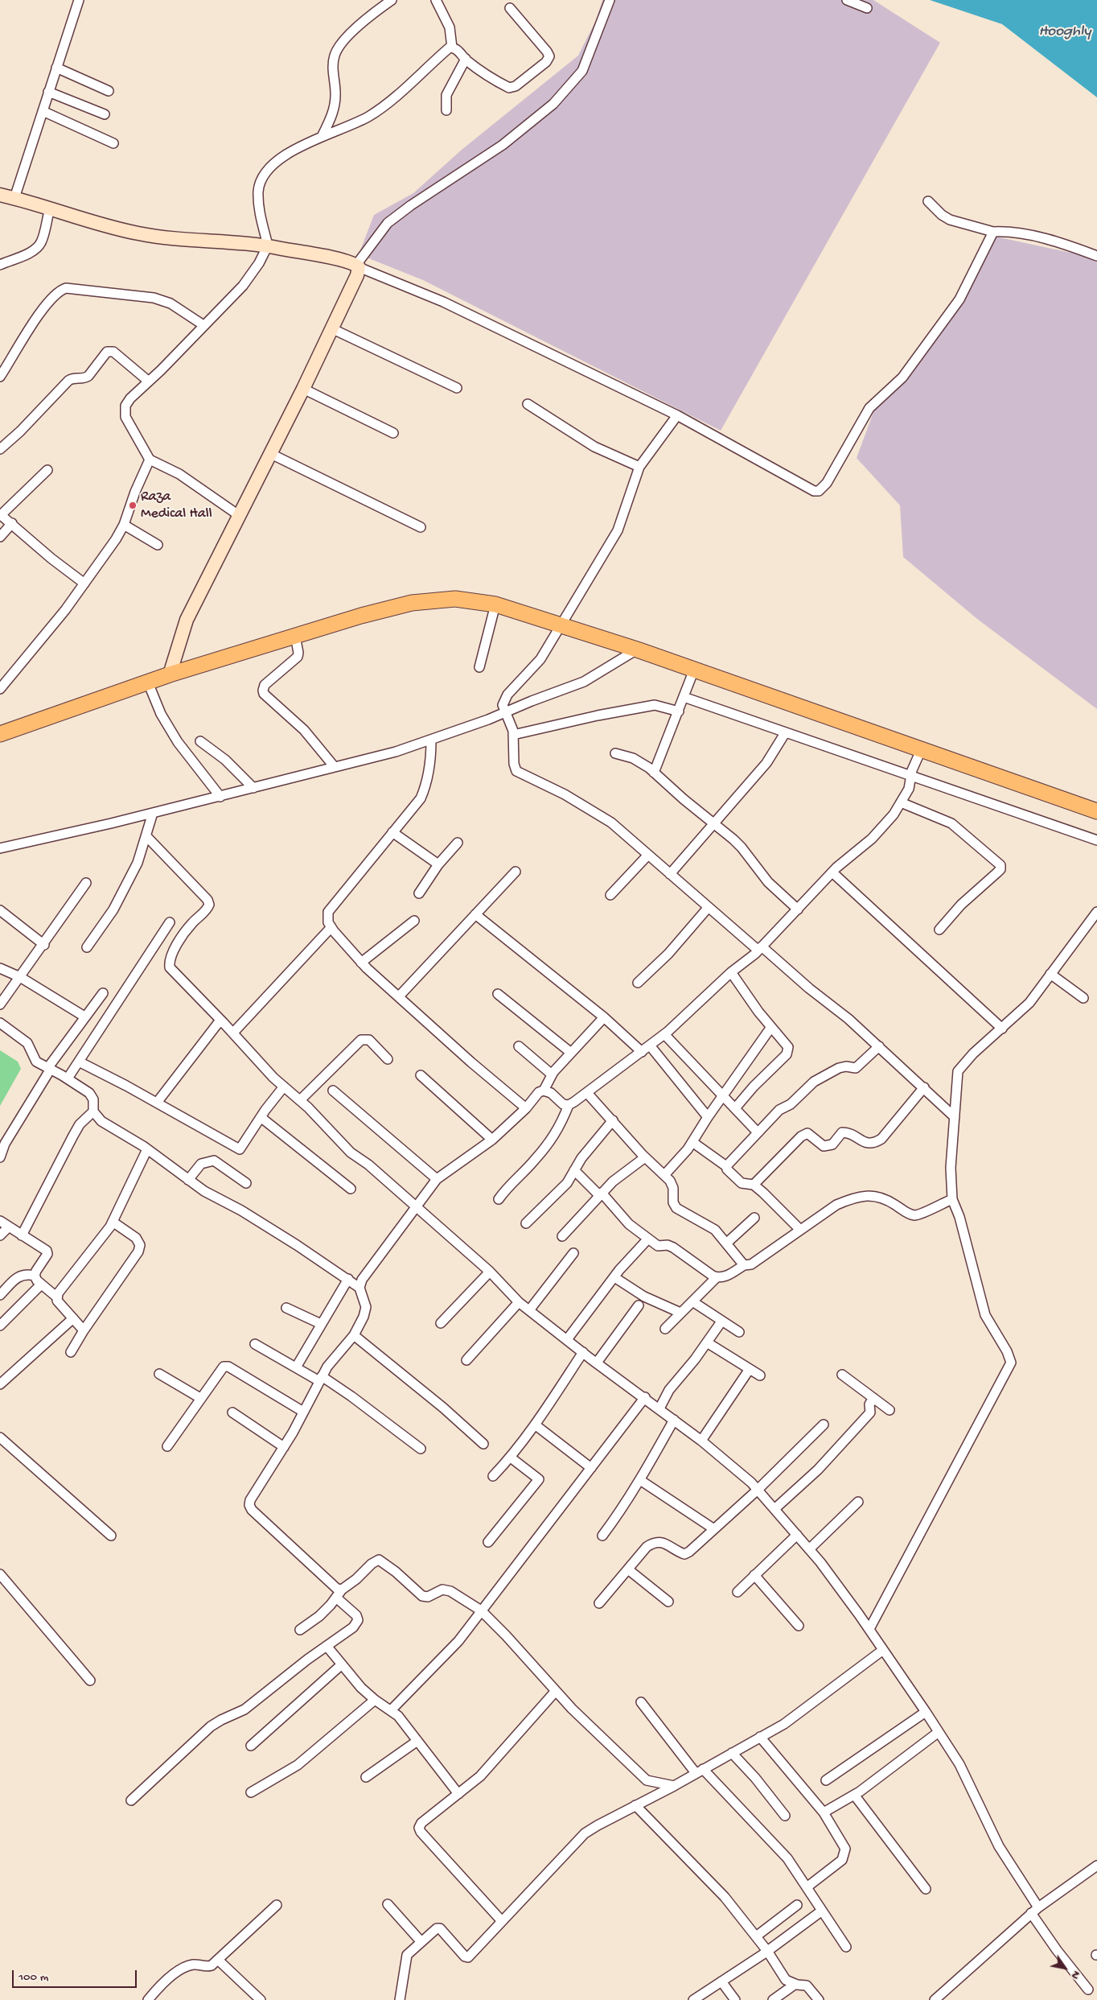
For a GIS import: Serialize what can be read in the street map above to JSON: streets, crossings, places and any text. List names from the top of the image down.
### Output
{
  "water": ["Hooghly"],
  "places": ["Raza Medical Hall"],
  "scale_bar": "100 m",
  "north": "bottom right"
}
